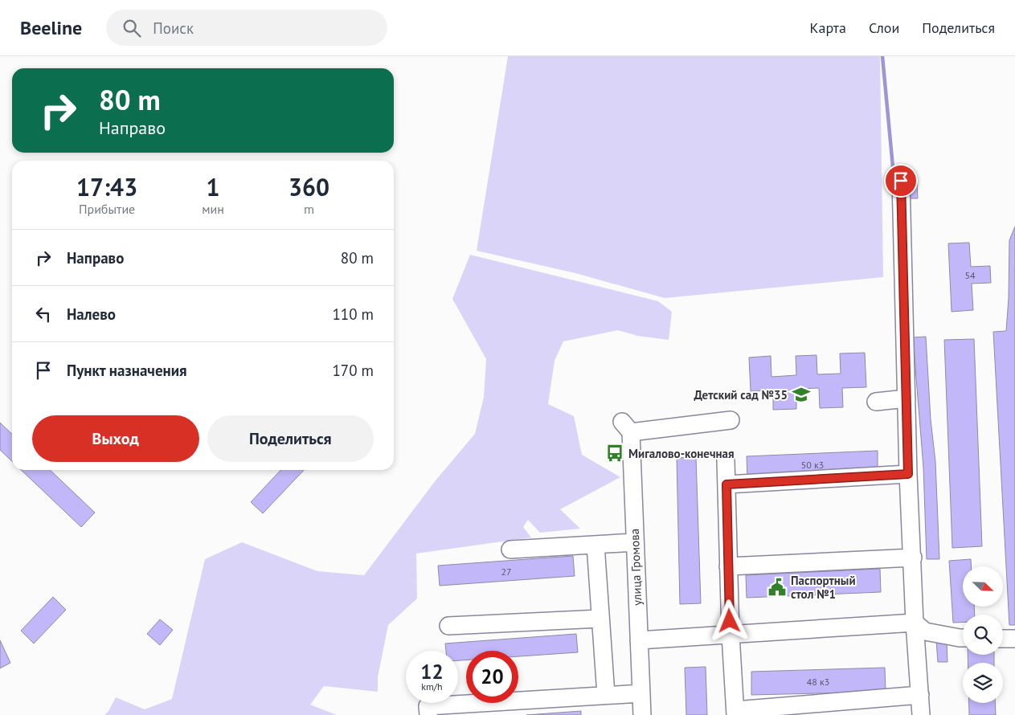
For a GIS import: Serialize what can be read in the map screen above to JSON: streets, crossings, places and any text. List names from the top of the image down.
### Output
{
  "streets": {
    "street": ["улица Громова"]
  },
  "places": {
    "school or university": ["Детский сад №35"],
    "bus stop": ["Мигалово-конечная"],
    "public building": ["Паспортный стол №1"]
  },
  "house_numbers": [
    "54",
    "50 к3",
    "27",
    "48 к3"
  ],
  "north": "bottom right",
  "page": {
    "header": "Beeline",
    "search": "Поиск",
    "nav": ["Карта", "Слои", "Поделиться"],
    "turn": ["80 m", "Направо"],
    "eta": [
      "17:43",
      "Прибытие",
      "1",
      "мин",
      "360",
      "m"
    ],
    "list": [
      {
        "name": "Направо",
        "value": "80 m"
      },
      {
        "name": "Налево",
        "value": "110 m"
      },
      {
        "name": "Пункт назначения",
        "value": "170 m"
      }
    ],
    "buttons": ["Выход", "Поделиться"],
    "speed": "12 km/h",
    "limit": "20"
  }
}
